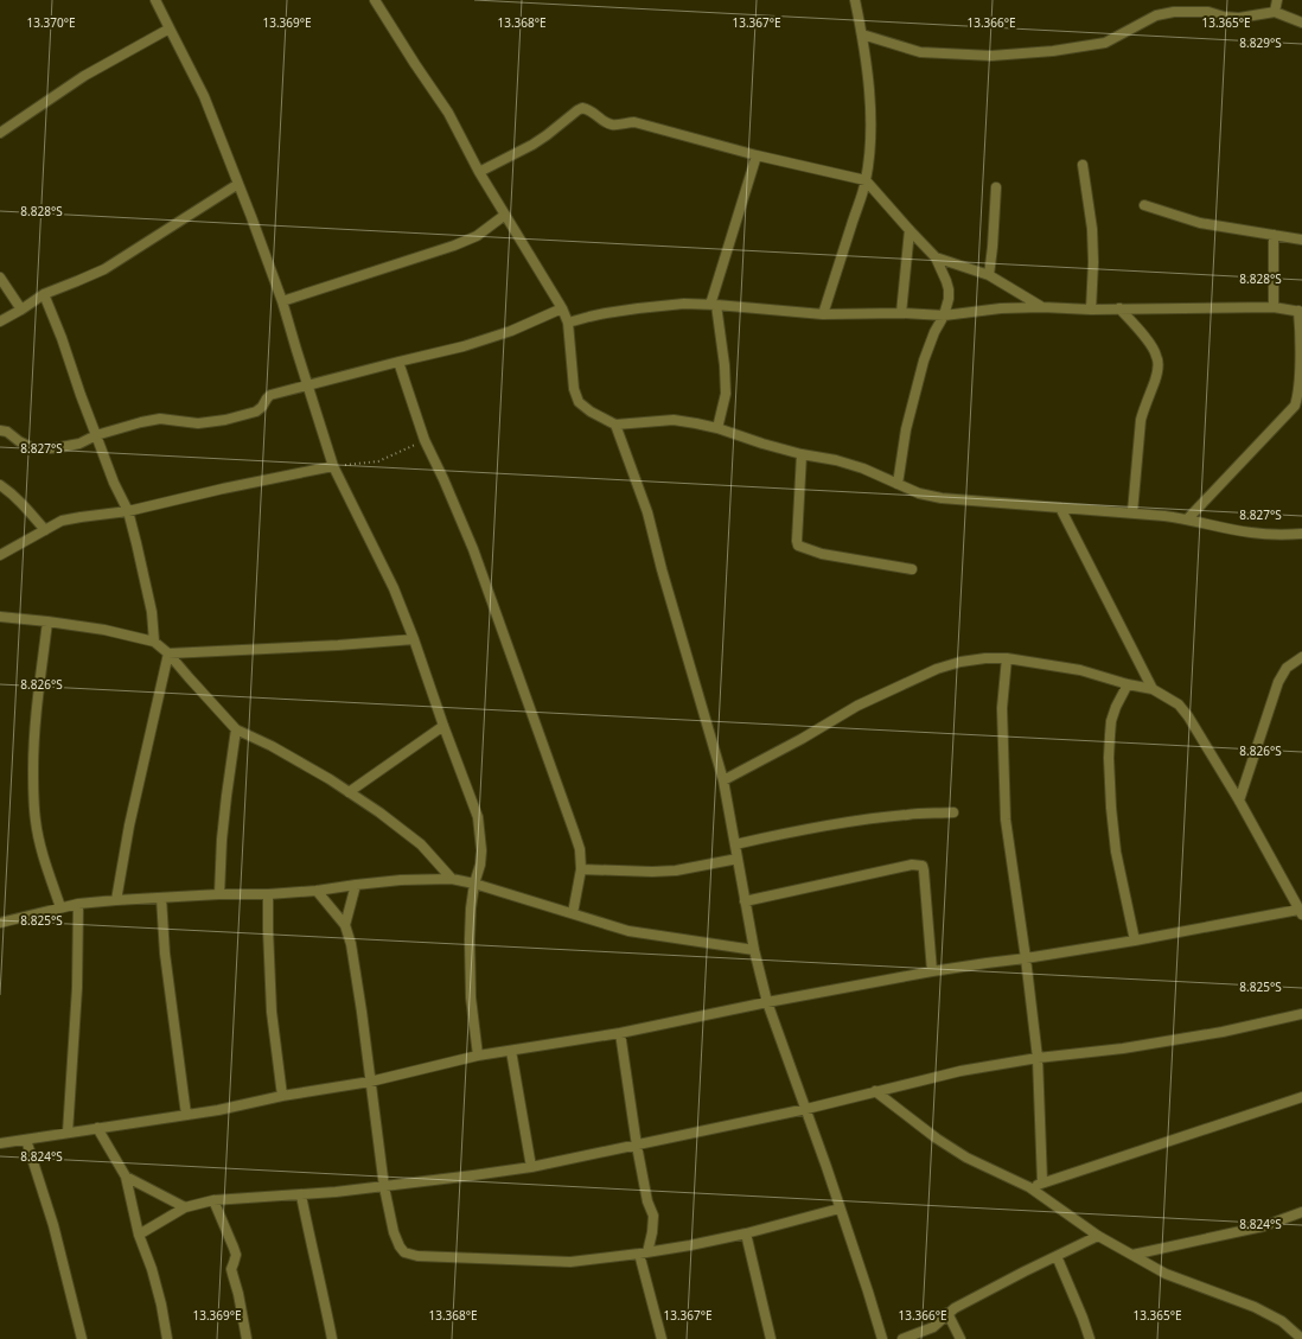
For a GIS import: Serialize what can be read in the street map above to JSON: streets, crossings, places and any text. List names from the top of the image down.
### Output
{
  "coordinates": [
    "13.370°E",
    "13.369°E",
    "13.368°E",
    "13.367°E",
    "13.366°E",
    "13.365°E",
    "8.829°S",
    "8.828°S",
    "8.827°S",
    "8.826°S",
    "8.825°S",
    "8.824°S"
  ]
}
